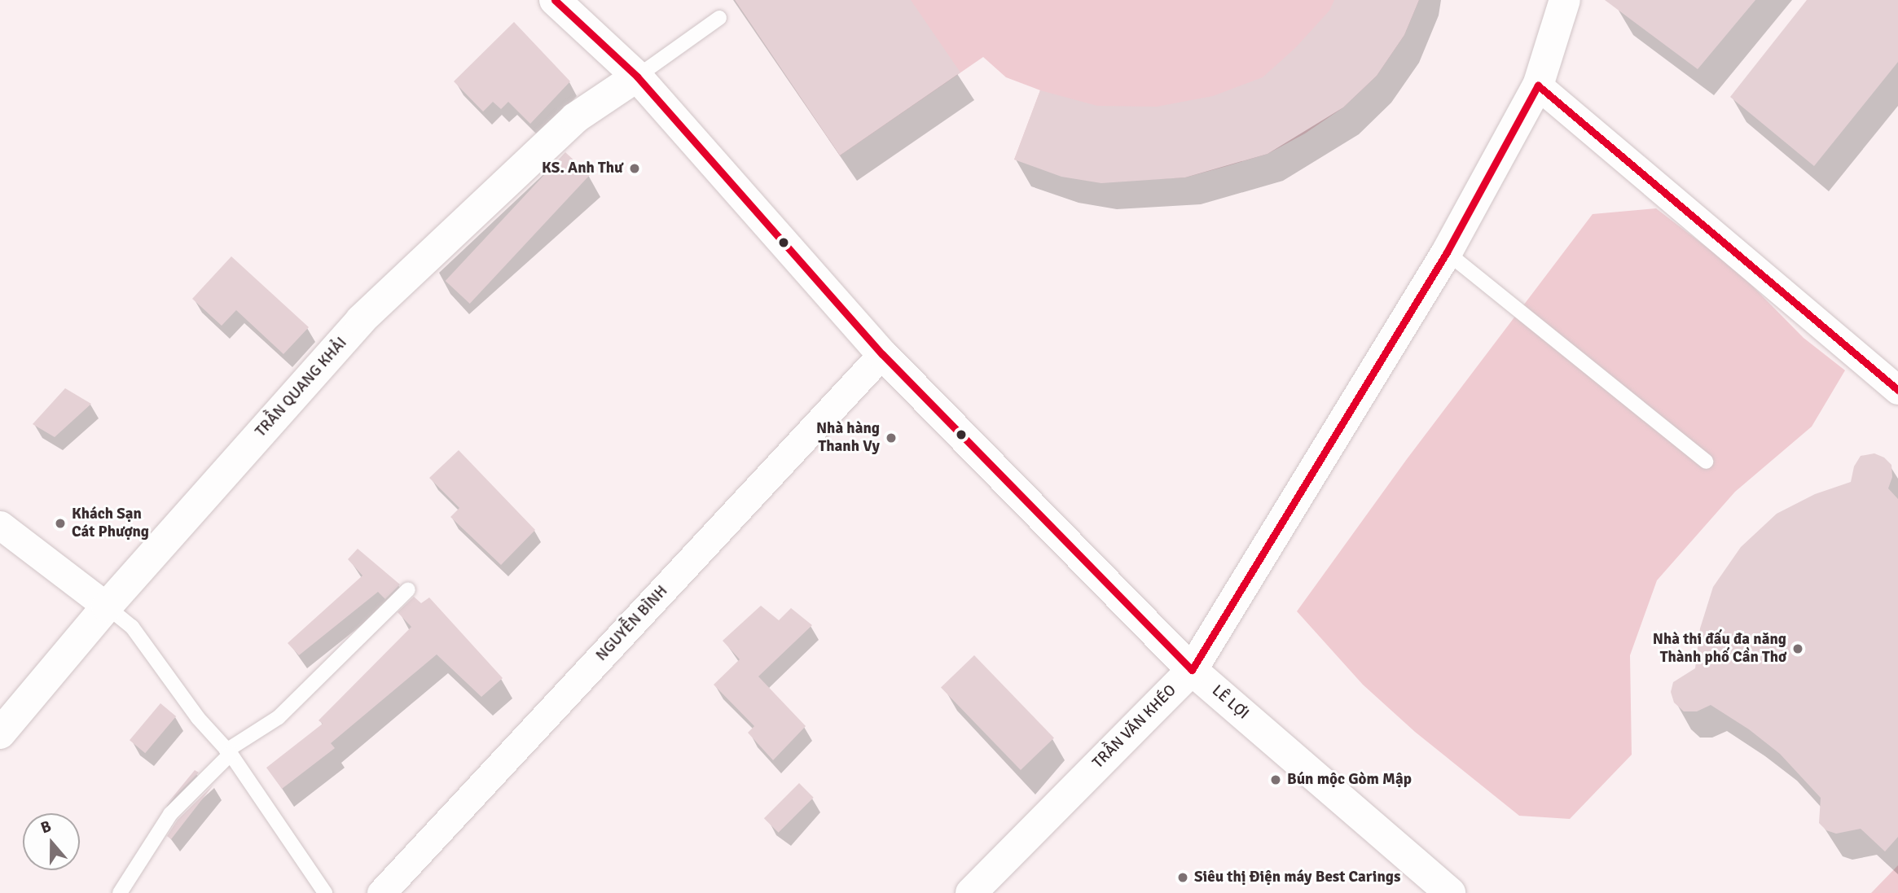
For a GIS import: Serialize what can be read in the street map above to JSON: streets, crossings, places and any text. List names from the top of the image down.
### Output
{
  "streets": {
    "street": [
      "TRẦN QUANG KHẢI",
      "NGUYỄN BÌNH",
      "LÊ LỢI",
      "TRẦN VĂN KHÉO"
    ]
  },
  "crossings": [
    ["TRẦN QUANG KHẢI", "LÊ LỢI"],
    ["NGUYỄN BÌNH", "LÊ LỢI"],
    ["LÊ LỢI", "TRẦN VĂN KHÉO"]
  ],
  "places": [
    "KS. Anh Thư",
    "Nhà hàng Thanh Vy",
    "Khách Sạn Cát Phượng",
    "Nhà thi đấu đa năng Thành phố Cần Thơ",
    "Bún mộc Gòm Mập",
    "Siêu thị Điện máy Best Carings"
  ],
  "north": "top"
}
